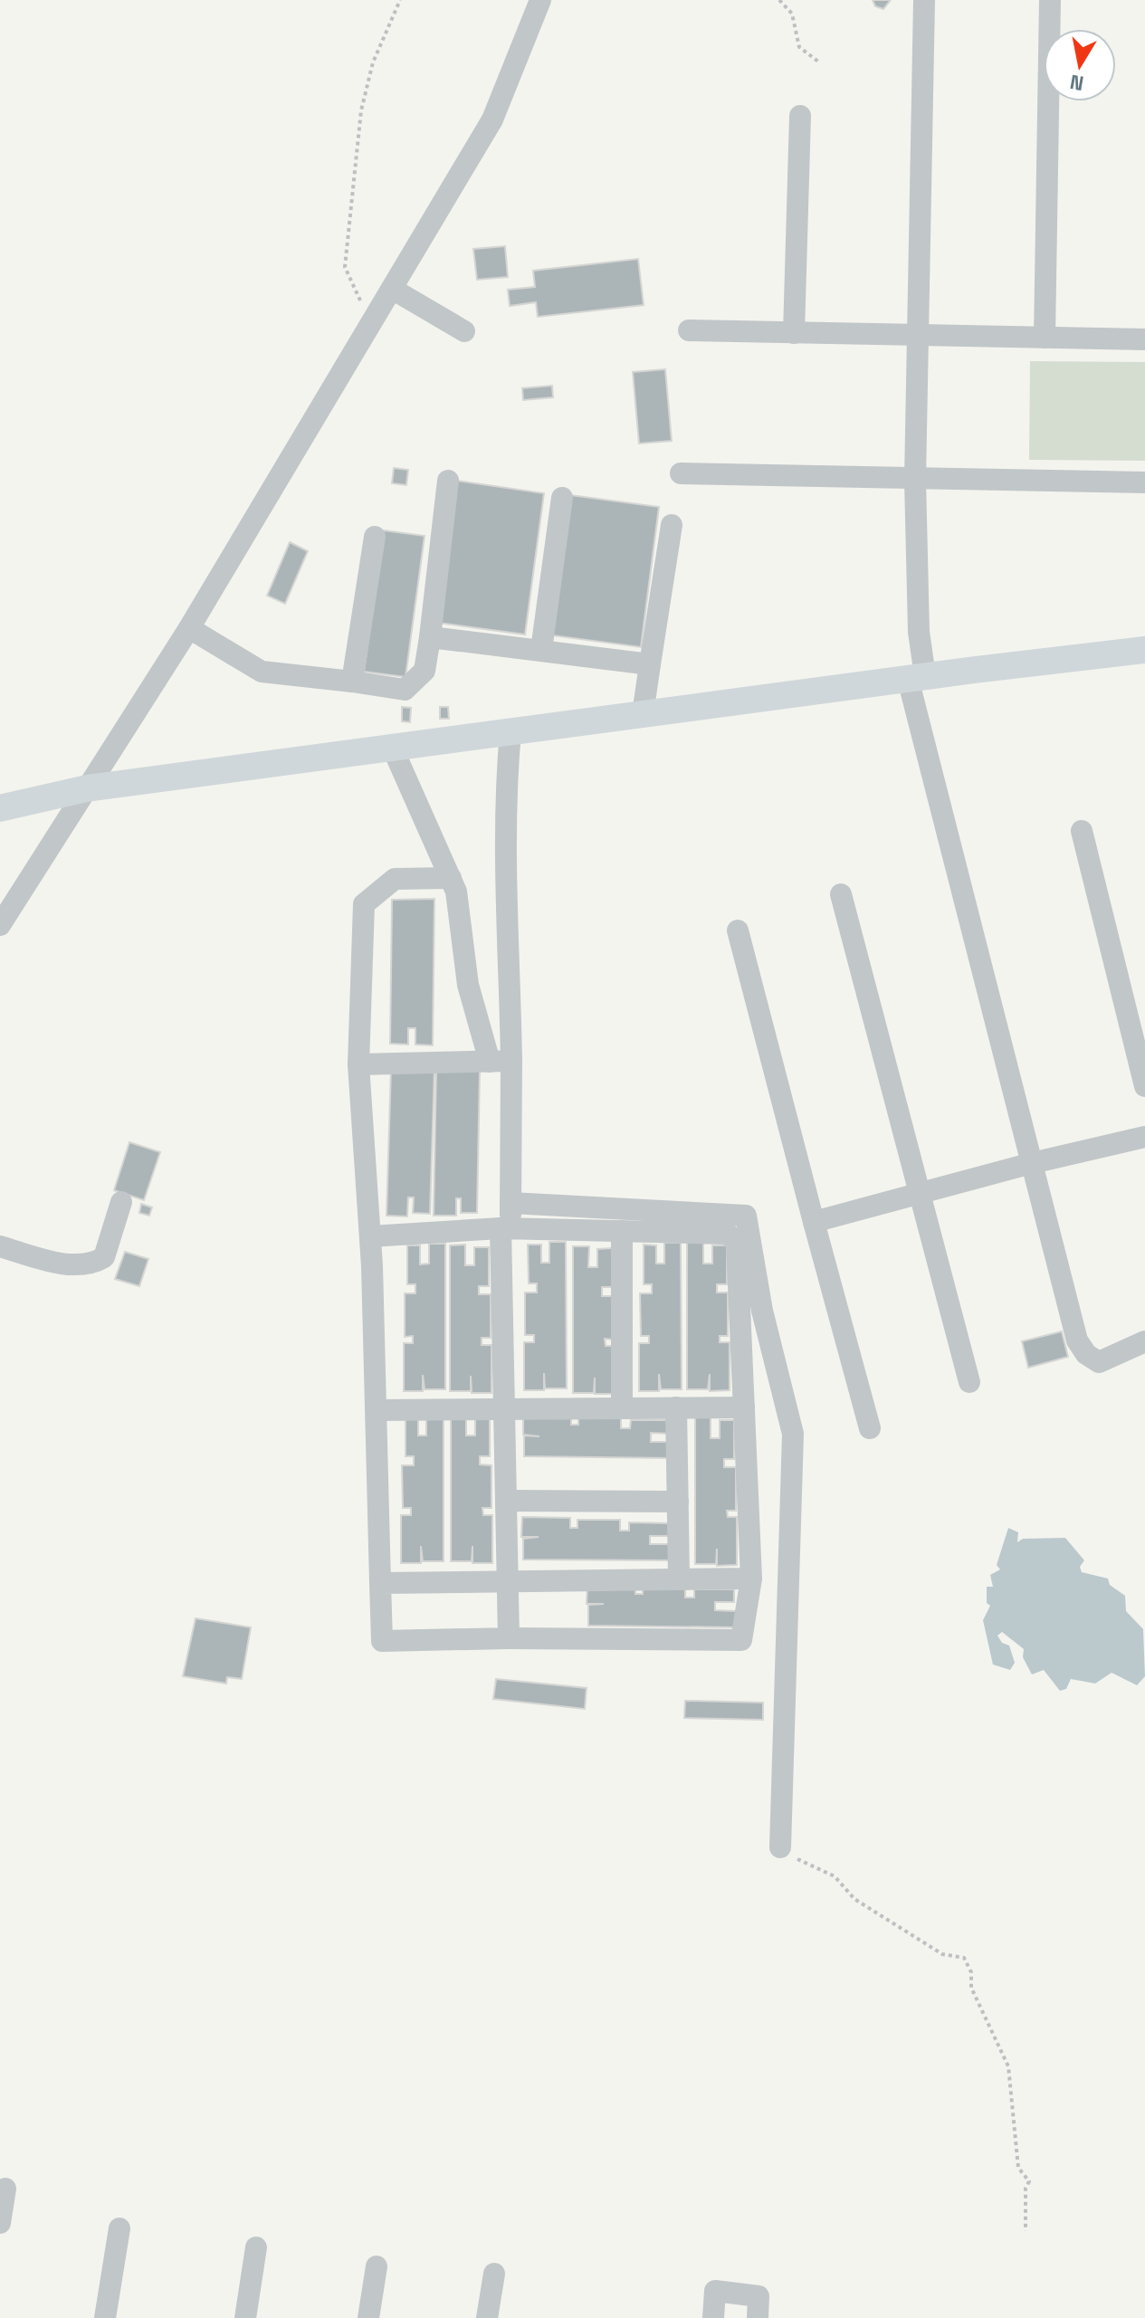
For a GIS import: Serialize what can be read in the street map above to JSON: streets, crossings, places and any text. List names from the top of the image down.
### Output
{
  "north": "bottom"
}
